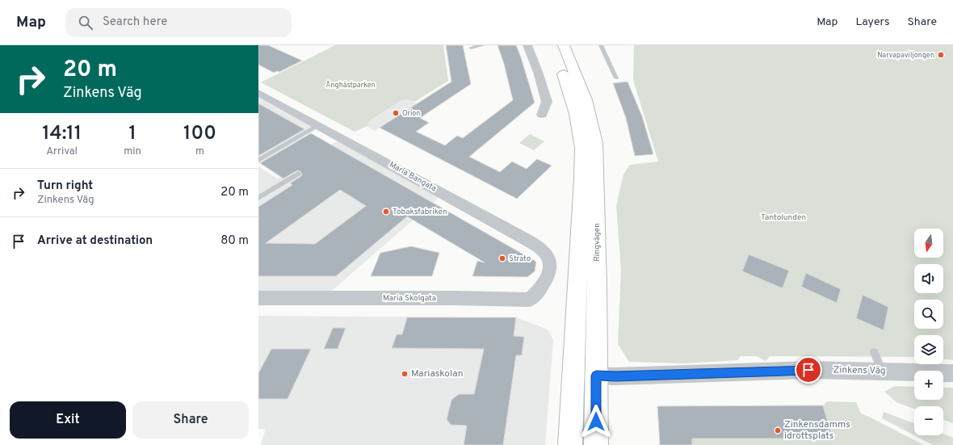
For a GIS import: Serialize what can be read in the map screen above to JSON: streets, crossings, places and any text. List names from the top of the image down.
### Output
{
  "streets": {
    "main road": ["Ringvägen"],
    "street": ["Maria Bangata", "Maria Skolgata", "Zinkens Väg"]
  },
  "crossings": [
    ["Maria Bangata", "Maria Skolgata"],
    ["Ringvägen", "Zinkens Väg"]
  ],
  "parks": ["Ånghästparken", "Tantolunden"],
  "places": [
    "Narvapaviljongen",
    "Orion",
    "Tobaksfabriken",
    "Strato",
    "Mariaskolan",
    "Zinkensdamms idrottsplats"
  ],
  "north": "bottom",
  "page": {
    "header": "Map",
    "search": "Search here",
    "nav": ["Map", "Layers", "Share"],
    "turn": ["20 m", "Zinkens Väg"],
    "eta": [
      "14:11",
      "Arrival",
      "1",
      "min",
      "100",
      "m"
    ],
    "list": [
      {
        "name": "Turn right",
        "note": "Zinkens Väg",
        "value": "20 m"
      },
      {
        "name": "Arrive at destination",
        "value": "80 m"
      }
    ],
    "map_buttons": ["+", "−"],
    "buttons": ["Exit", "Share"]
  }
}
